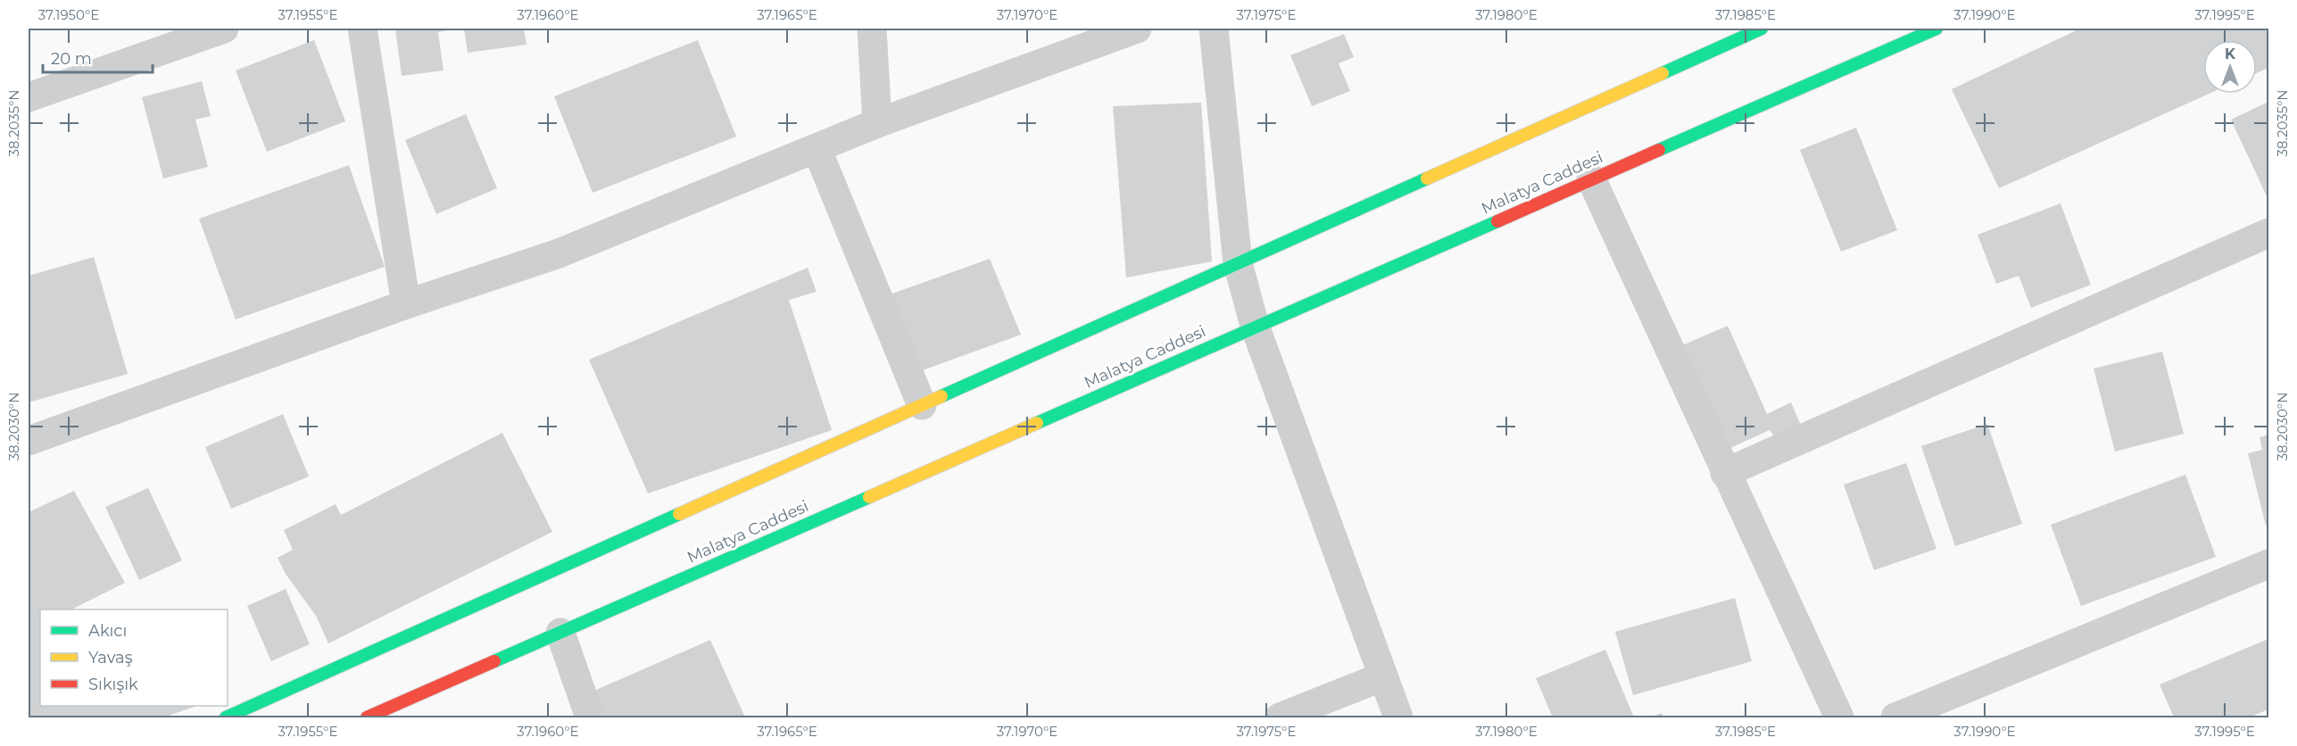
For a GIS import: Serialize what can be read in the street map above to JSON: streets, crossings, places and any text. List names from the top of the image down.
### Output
{
  "streets": {
    "street": ["Malatya Caddesi"]
  },
  "legend": ["Akıcı", "Yavaş", "Sıkışık"],
  "scale_bar": "20 m",
  "north": "top",
  "coordinates": [
    "37.1950°E",
    "37.1955°E",
    "37.1960°E",
    "37.1965°E",
    "37.1970°E",
    "37.1975°E",
    "37.1980°E",
    "37.1985°E",
    "37.1990°E",
    "37.1995°E",
    "38.2035°N",
    "38.2030°N"
  ]
}
